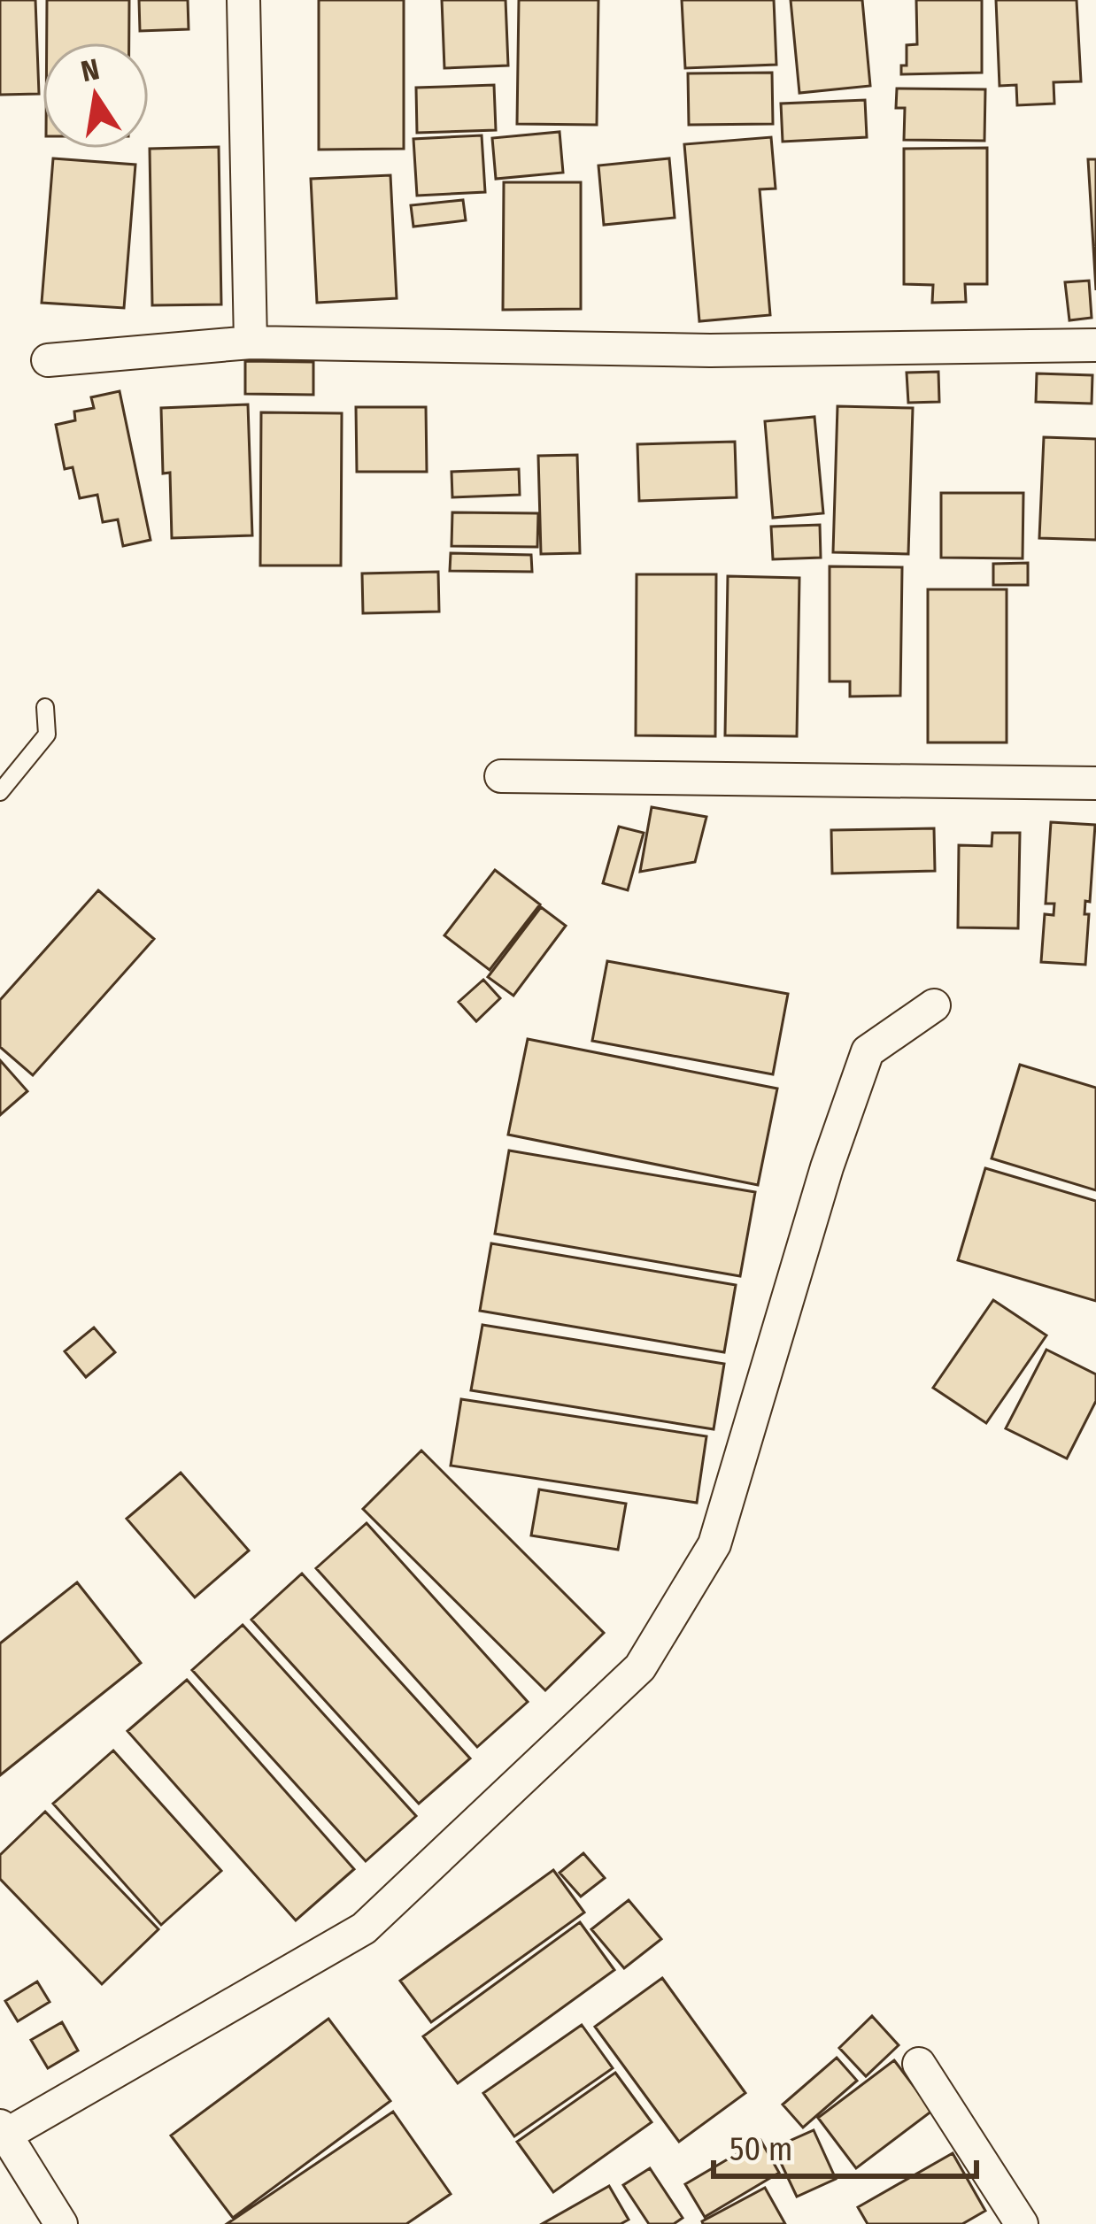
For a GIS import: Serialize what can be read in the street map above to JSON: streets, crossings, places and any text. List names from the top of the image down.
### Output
{
  "scale_bar": "50 m",
  "north": "top"
}
